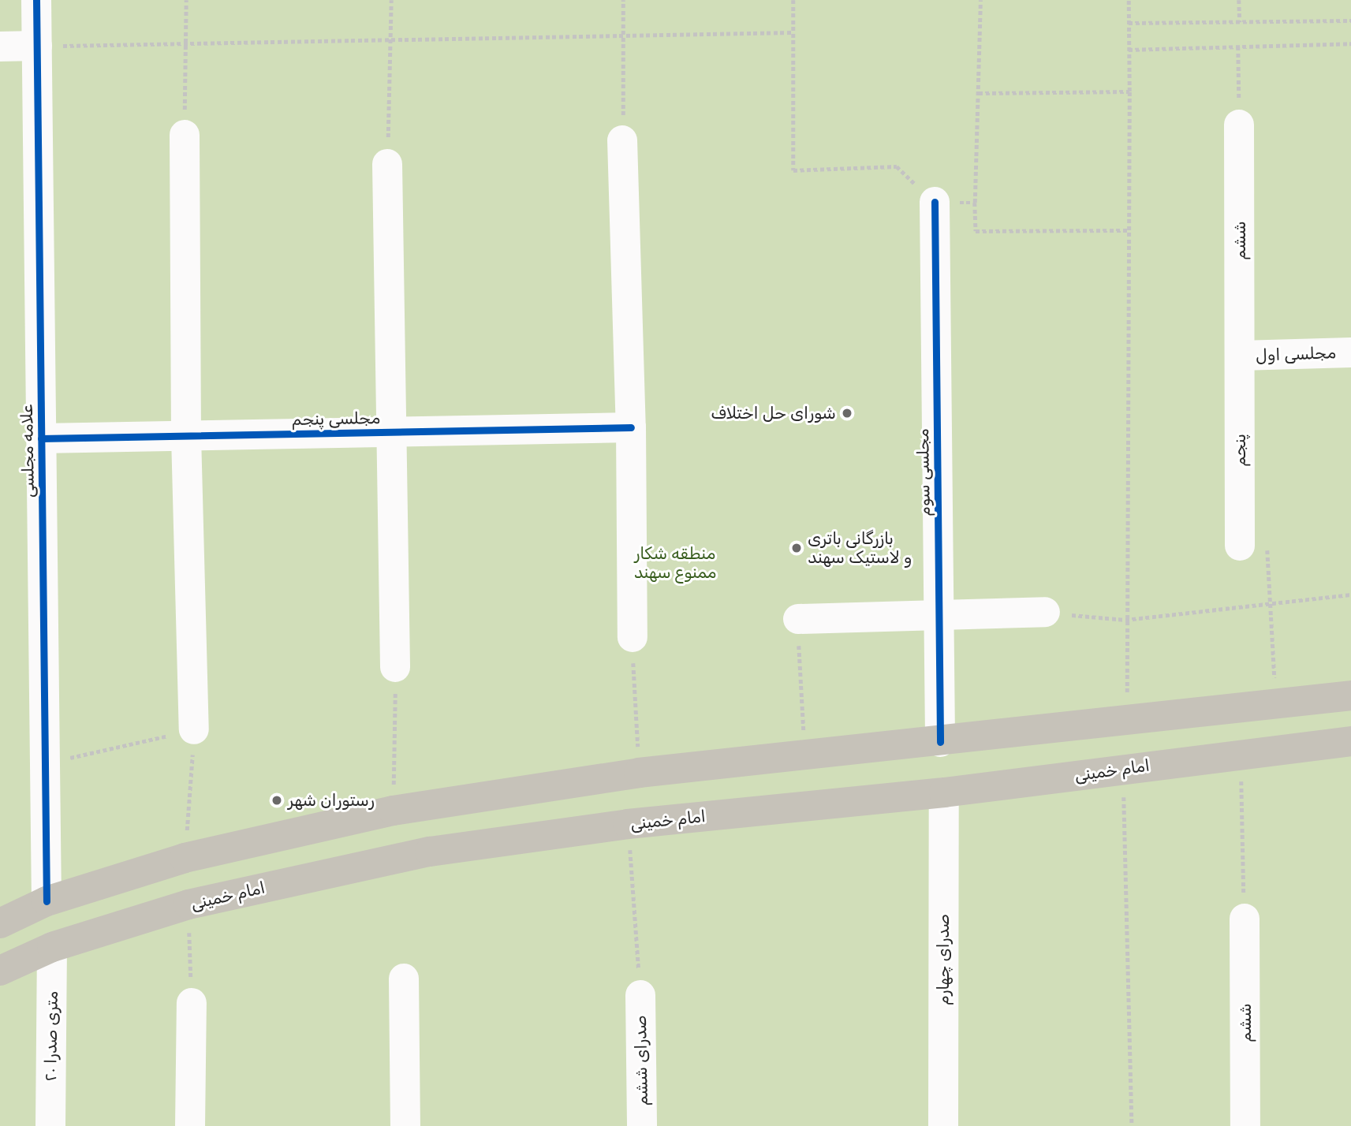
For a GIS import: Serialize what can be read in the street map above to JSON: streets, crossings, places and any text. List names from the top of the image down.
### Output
{
  "streets": {
    "main road": ["امام خمینی"],
    "street": [
      "ششم",
      "مجلسی اول",
      "مجلسی پنجم",
      "پنجم",
      "علامه مجلسی",
      "مجلسی سوم",
      "صدرای چهارم",
      "۲۰ متری صدرا",
      "صدرای ششم"
    ]
  },
  "crossings": [
    ["ششم", "مجلسی اول"],
    ["ششم", "پنجم"],
    ["مجلسی اول", "پنجم"],
    ["مجلسی پنجم", "علامه مجلسی"],
    ["امام خمینی", "صدرای چهارم"],
    ["امام خمینی", "۲۰ متری صدرا"]
  ],
  "parks": ["منطقه شکار ممنوع سهند"],
  "places": ["شورای حل اختلاف", "بازرگانی باتری و لاستیک سهند", "رستوران شهر"]
}
